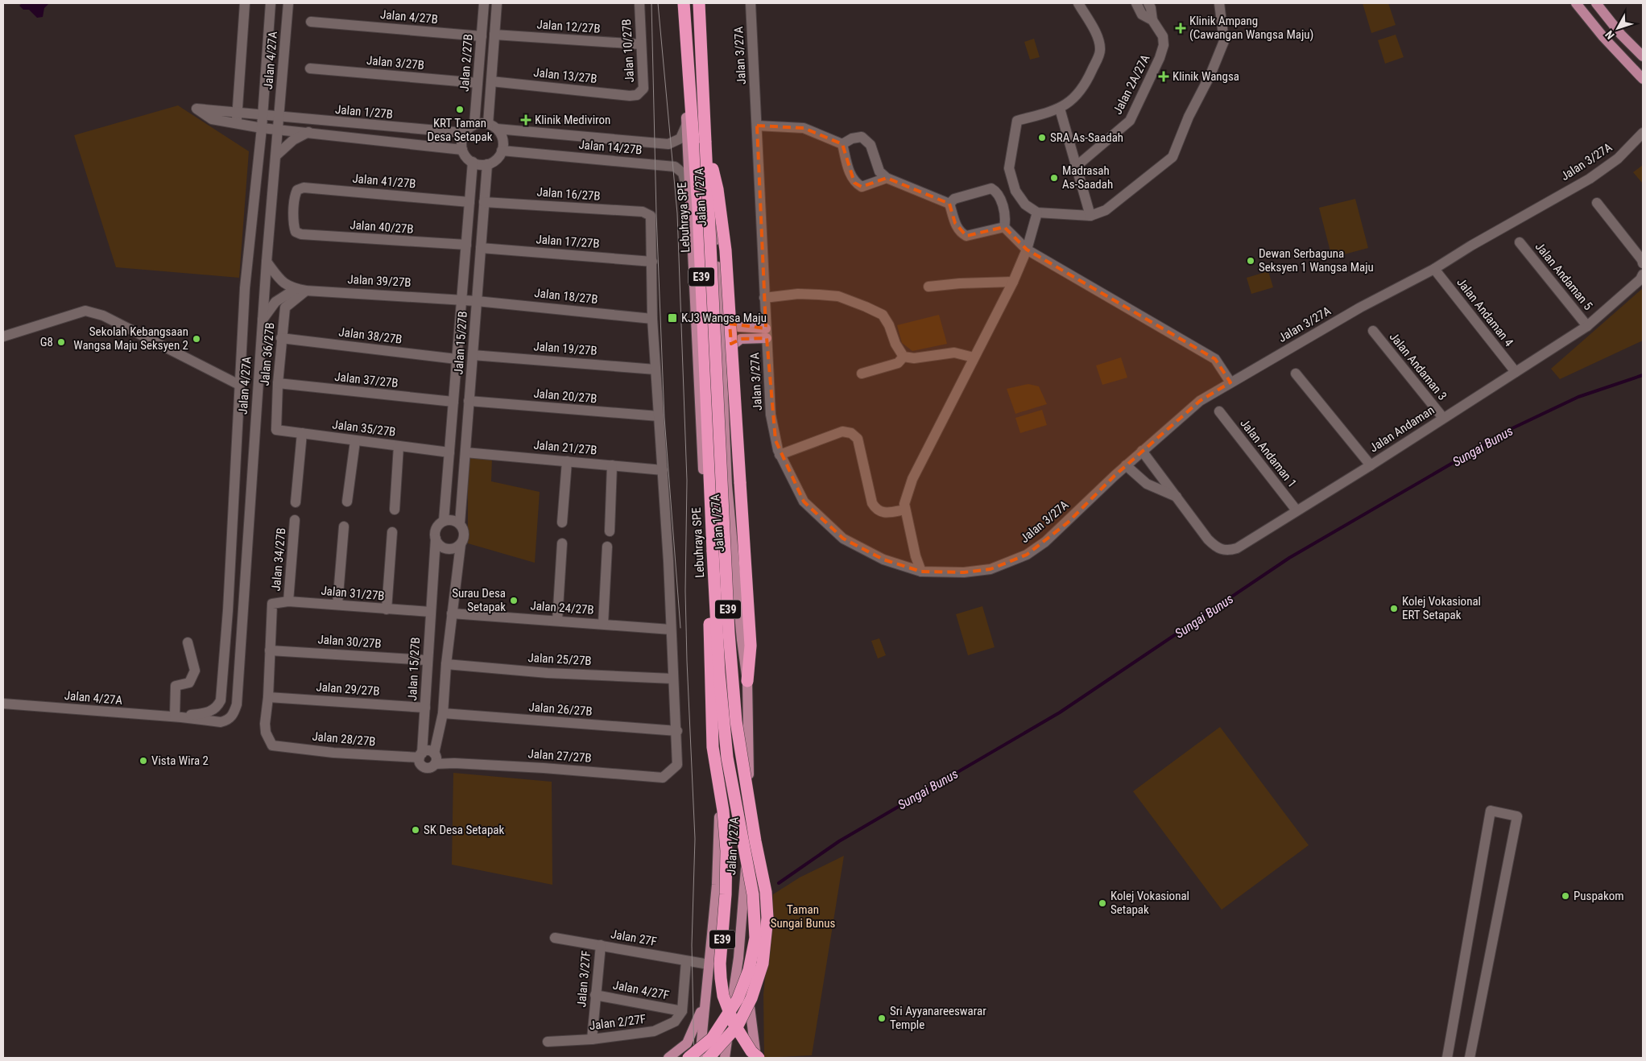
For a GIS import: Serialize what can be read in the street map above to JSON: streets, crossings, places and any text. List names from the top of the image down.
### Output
{
  "streets": {
    "highway": ["Lebuhraya SPE", "E39"],
    "main road": ["Jalan 1/27A"],
    "street": [
      "Jalan 4/27B",
      "Jalan 12/27B",
      "Jalan 10/27B",
      "Jalan 3/27A",
      "Jalan 4/27A",
      "Jalan 3/27B",
      "Jalan 2/27B",
      "Jalan 13/27B",
      "Jalan 2A/27A",
      "Jalan 1/27B",
      "Jalan 14/27B",
      "Jalan 41/27B",
      "Jalan 16/27B",
      "Jalan 40/27B",
      "Jalan 17/27B",
      "Jalan Andaman 5",
      "Jalan 39/27B",
      "Jalan 18/27B",
      "Jalan Andaman 4",
      "Jalan 38/27B",
      "Jalan 15/27B",
      "Jalan 19/27B",
      "Jalan 36/27B",
      "Jalan Andaman 3",
      "Jalan 37/27B",
      "Jalan 20/27B",
      "Jalan 35/27B",
      "Jalan Andaman",
      "Jalan 21/27B",
      "Jalan Andaman 1",
      "Jalan 34/27B",
      "Jalan 31/27B",
      "Jalan 24/27B",
      "Jalan 30/27B",
      "Jalan 25/27B",
      "Jalan 29/27B",
      "Jalan 26/27B",
      "Jalan 28/27B",
      "Jalan 27/27B",
      "Jalan 27F",
      "Jalan 3/27F",
      "Jalan 4/27F",
      "Jalan 2/27F"
    ]
  },
  "crossings": [
    ["Jalan 4/27B", "Jalan 2/27B"],
    ["Jalan 12/27B", "Jalan 10/27B"],
    ["Jalan 10/27B", "Jalan 13/27B"],
    ["Jalan 3/27A", "Jalan Andaman 4"],
    ["Jalan 3/27A", "Jalan Andaman"],
    ["Jalan 4/27A", "Jalan 1/27B"],
    ["Jalan 4/27A", "Jalan 39/27B"],
    ["Jalan 3/27B", "Jalan 2/27B"],
    ["Jalan 2/27B", "Jalan 1/27B"],
    ["Jalan 2/27B", "Jalan 14/27B"],
    ["Jalan 2/27B", "Jalan 15/27B"],
    ["Jalan 1/27B", "Jalan 14/27B"],
    ["Jalan 1/27B", "Jalan 15/27B"],
    ["Jalan 14/27B", "Jalan 1/27A"],
    ["Jalan 14/27B", "Jalan 15/27B"],
    ["Jalan 41/27B", "Jalan 40/27B"],
    ["Jalan 41/27B", "Jalan 15/27B"],
    ["Jalan 16/27B", "Jalan 17/27B"],
    ["Jalan 16/27B", "Jalan 15/27B"],
    ["Jalan 1/27A", "Jalan 27F"],
    ["Lebuhraya SPE", "E39"],
    ["Jalan 40/27B", "Jalan 15/27B"],
    ["Jalan 17/27B", "Jalan 15/27B"],
    ["Jalan Andaman 5", "Jalan Andaman"],
    ["Jalan 39/27B", "Jalan 18/27B"],
    ["Jalan 39/27B", "Jalan 15/27B"],
    ["Jalan 39/27B", "Jalan 36/27B"],
    ["Jalan 18/27B", "Jalan 15/27B"],
    ["Jalan Andaman 4", "Jalan Andaman"],
    ["Jalan 38/27B", "Jalan 15/27B"],
    ["Jalan 38/27B", "Jalan 36/27B"],
    ["Jalan 15/27B", "Jalan 19/27B"],
    ["Jalan 15/27B", "Jalan 37/27B"],
    ["Jalan 15/27B", "Jalan 20/27B"],
    ["Jalan 15/27B", "Jalan 35/27B"],
    ["Jalan 15/27B", "Jalan 21/27B"],
    ["Jalan 15/27B", "Jalan 31/27B"],
    ["Jalan 15/27B", "Jalan 30/27B"],
    ["Jalan 15/27B", "Jalan 29/27B"],
    ["Jalan 15/27B", "Jalan 28/27B"],
    ["Jalan 36/27B", "Jalan 37/27B"],
    ["Jalan 36/27B", "Jalan 35/27B"],
    ["Jalan Andaman 3", "Jalan Andaman"],
    ["Jalan Andaman", "Jalan Andaman 1"],
    ["Jalan 34/27B", "Jalan 31/27B"],
    ["Jalan 31/27B", "Jalan 30/27B"],
    ["Jalan 29/27B", "Jalan 28/27B"],
    ["Jalan 26/27B", "Jalan 27/27B"],
    ["Jalan 27F", "Jalan 3/27F"],
    ["Jalan 3/27F", "Jalan 4/27F"],
    ["Jalan 3/27F", "Jalan 2/27F"],
    ["Jalan 4/27F", "Jalan 2/27F"]
  ],
  "water": ["Sungai Bunus"],
  "parks": ["Taman Sungai Bunus"],
  "places": {
    "health": ["Klinik Ampang (Cawangan Wangsa Maju)", "Klinik Wangsa", "Klinik Mediviron"],
    "other": [
      "KRT Taman Desa Setapak",
      "SRA As-Saadah",
      "Madrasah As-Saadah",
      "Dewan Serbaguna Seksyen 1 Wangsa Maju",
      "Sekolah Kebangsaan Wangsa Maju Seksyen 2",
      "G8",
      "Surau Desa Setapak",
      "Kolej Vokasional ERT Setapak",
      "Vista Wira 2",
      "SK Desa Setapak",
      "Puspakom",
      "Kolej Vokasional Setapak",
      "Sri Ayyanareeswarar Temple"
    ],
    "transit": ["KJ3 Wangsa Maju"]
  },
  "north": "bottom left"
}
